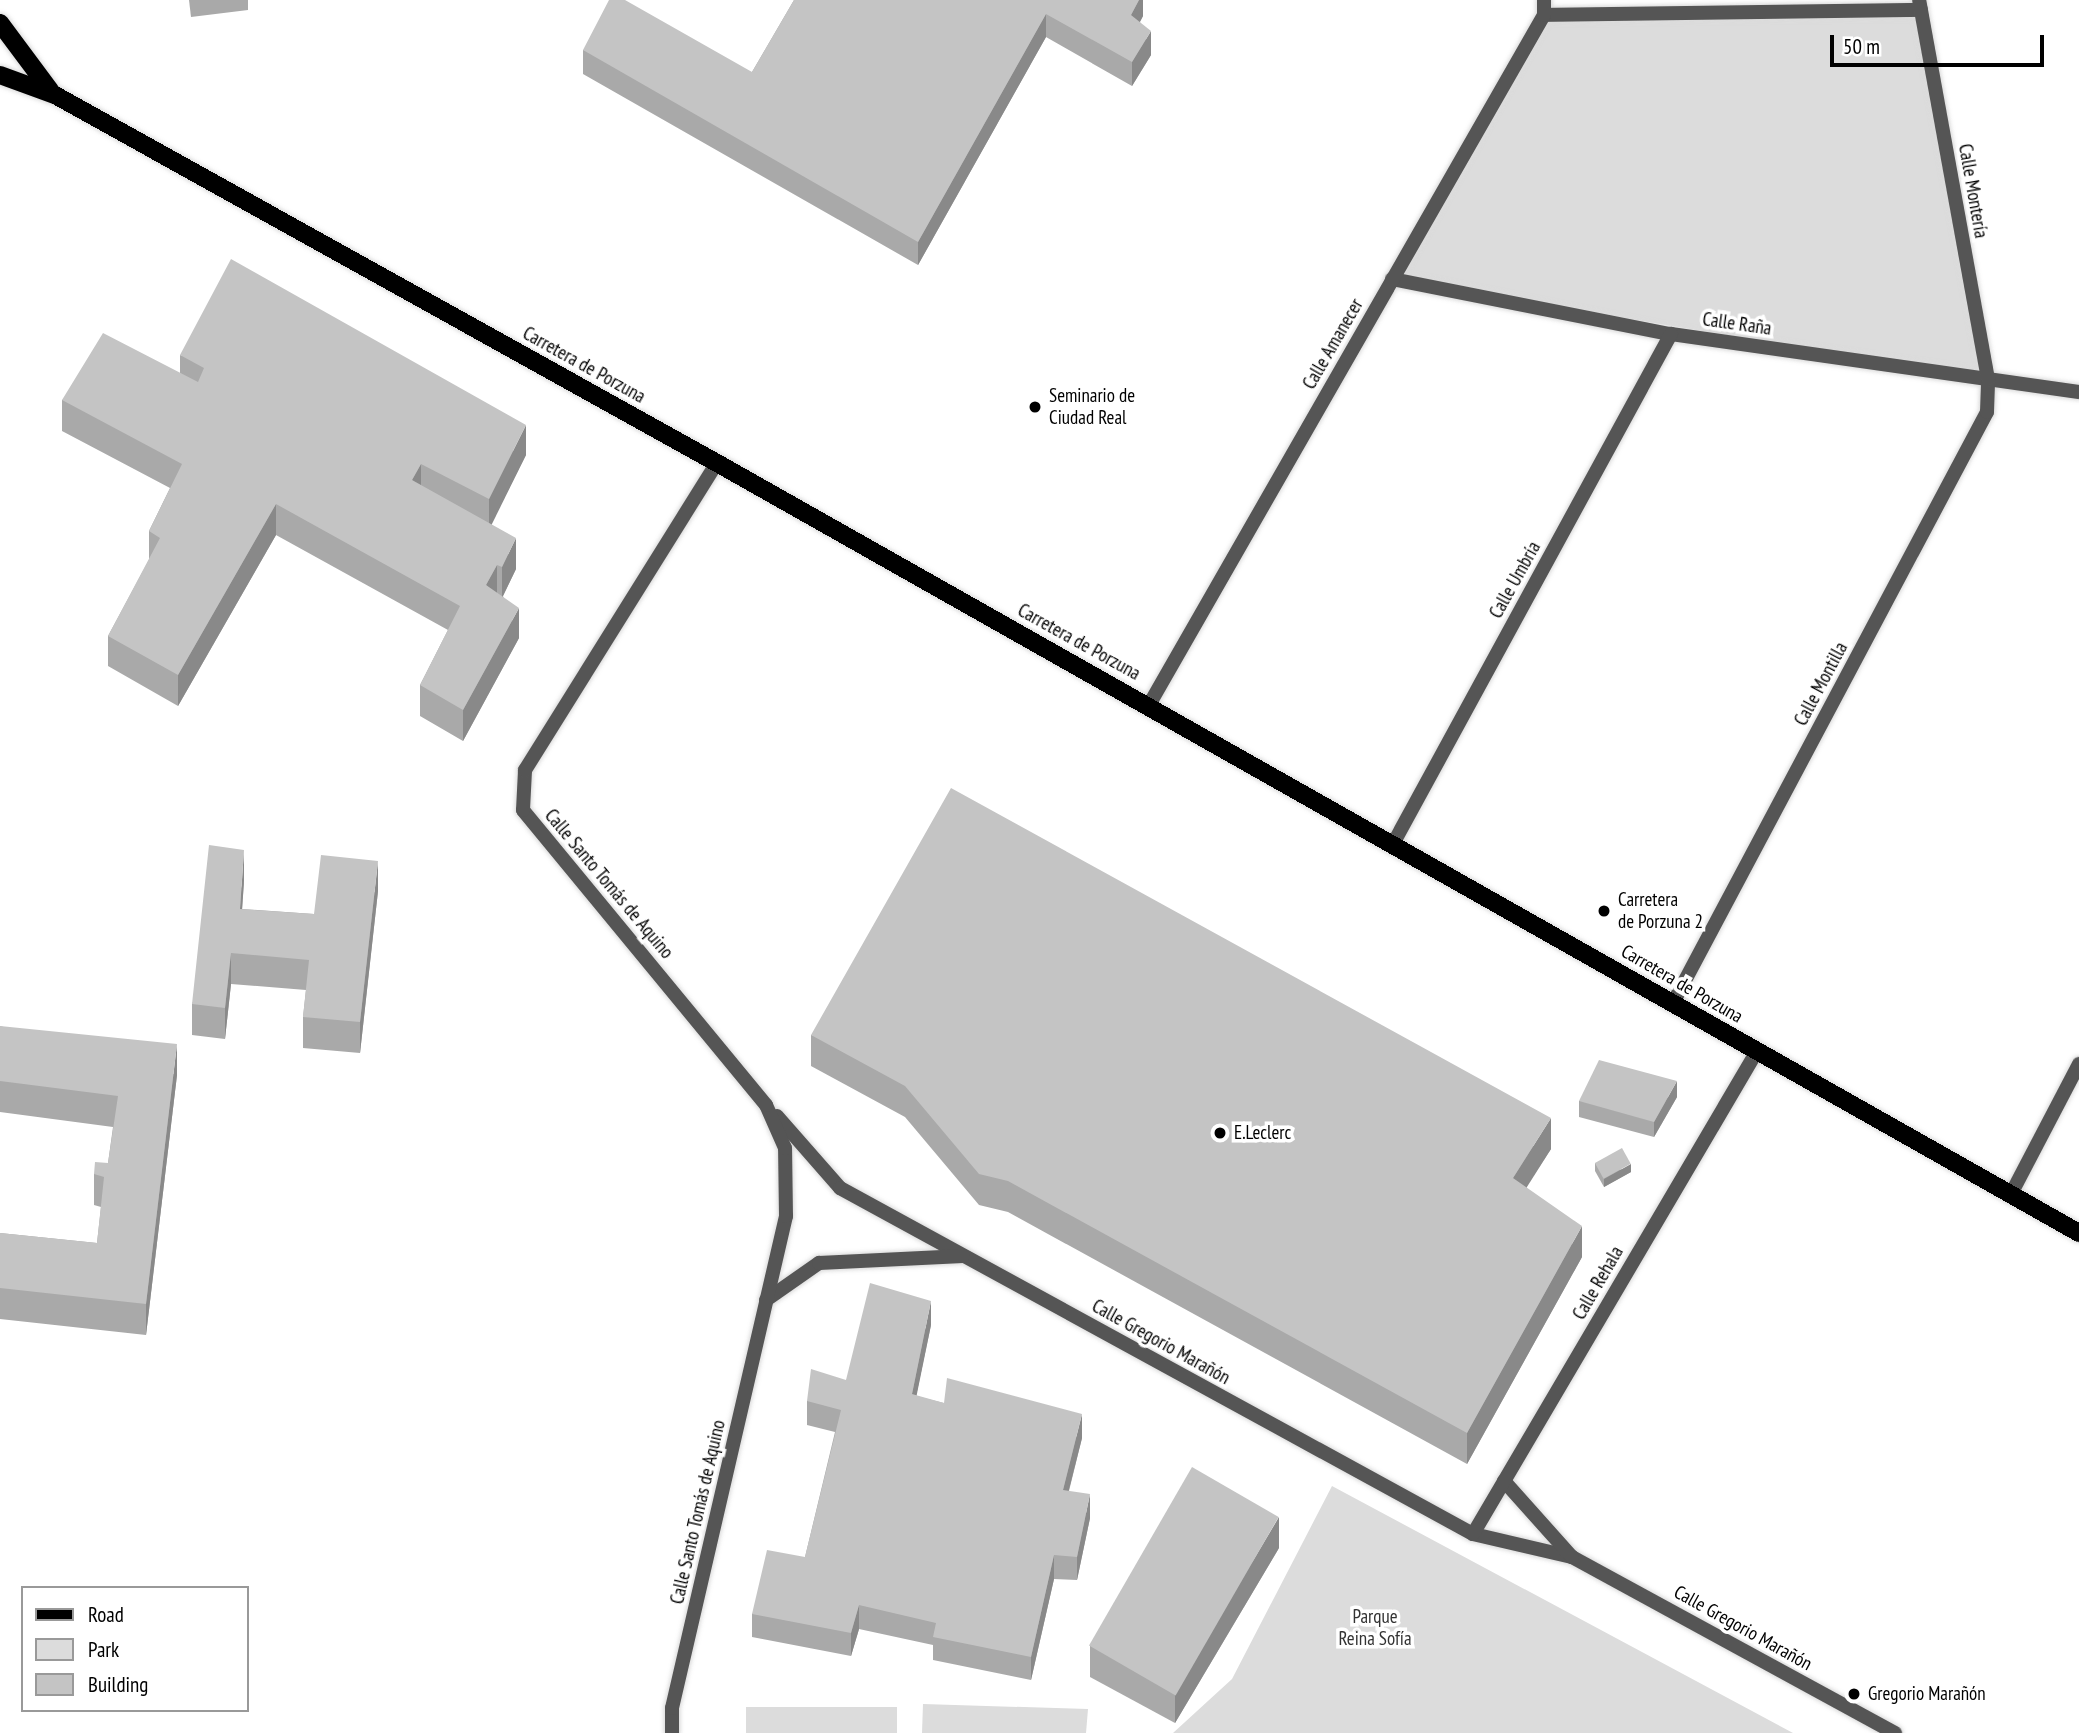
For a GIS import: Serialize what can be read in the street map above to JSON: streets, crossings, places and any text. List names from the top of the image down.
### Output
{
  "streets": {
    "main road": ["Carretera de Porzuna"],
    "street": [
      "Calle Montería",
      "Calle Raña",
      "Calle Amanecer",
      "Calle Umbría",
      "Calle Montilla",
      "Calle Santo Tomás de Aquino",
      "Calle Rehala",
      "Calle Gregorio Marañón"
    ]
  },
  "crossings": [
    ["Calle Montería", "Calle Raña"],
    ["Calle Montería", "Calle Amanecer"],
    ["Calle Montería", "Calle Montilla"],
    ["Calle Raña", "Calle Amanecer"],
    ["Calle Raña", "Calle Umbría"],
    ["Calle Raña", "Calle Montilla"],
    ["Calle Amanecer", "Carretera de Porzuna"],
    ["Carretera de Porzuna", "Calle Umbría"],
    ["Carretera de Porzuna", "Calle Montilla"],
    ["Carretera de Porzuna", "Calle Santo Tomás de Aquino"],
    ["Carretera de Porzuna", "Calle Rehala"],
    ["Calle Santo Tomás de Aquino", "Calle Gregorio Marañón"],
    ["Calle Rehala", "Calle Gregorio Marañón"]
  ],
  "parks": ["Parque Reina Sofía"],
  "places": [
    "Seminario de Ciudad Real",
    "Carretera de Porzuna 2",
    "E.Leclerc",
    "Gregorio Marañón"
  ],
  "legend": ["Road", "Park", "Building"],
  "scale_bar": "50 m"
}
